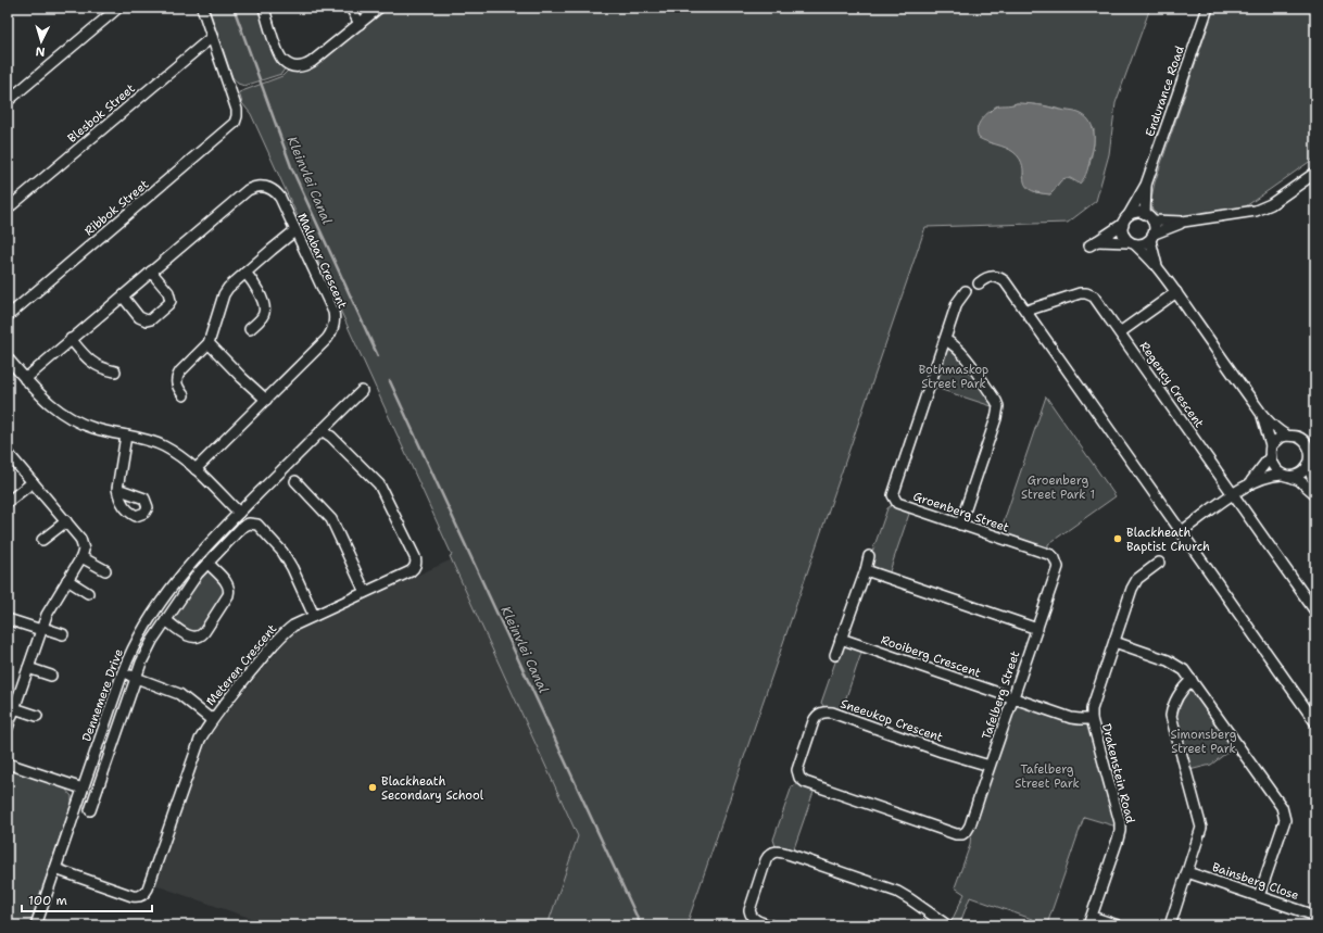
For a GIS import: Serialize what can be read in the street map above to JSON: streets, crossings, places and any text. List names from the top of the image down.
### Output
{
  "streets": {
    "street": [
      "Endurance Road",
      "Blesbok Street",
      "Ribbok Street",
      "Malabar Crescent",
      "Regency Crescent",
      "Groenberg Street",
      "Rooiberg Crescent",
      "Meteren Crescent",
      "Dennemere Drive",
      "Tafelberg Street",
      "Sneeukop Crescent",
      "Drakenstein Road",
      "Bainsberg Close"
    ]
  },
  "crossings": [
    ["Blesbok Street", "Ribbok Street"],
    ["Groenberg Street", "Tafelberg Street"],
    ["Rooiberg Crescent", "Tafelberg Street"],
    ["Rooiberg Crescent", "Drakenstein Road"],
    ["Meteren Crescent", "Dennemere Drive"],
    ["Tafelberg Street", "Sneeukop Crescent"]
  ],
  "water": ["Kleinvlei Canal"],
  "parks": [
    "Bothmaskop Street Park",
    "Groenberg Street Park 1",
    "Simonsberg Street Park",
    "Tafelberg Street Park"
  ],
  "places": ["Blackheath Baptist Church", "Blackheath Secondary School"],
  "scale_bar": "100 m",
  "north": "bottom"
}
